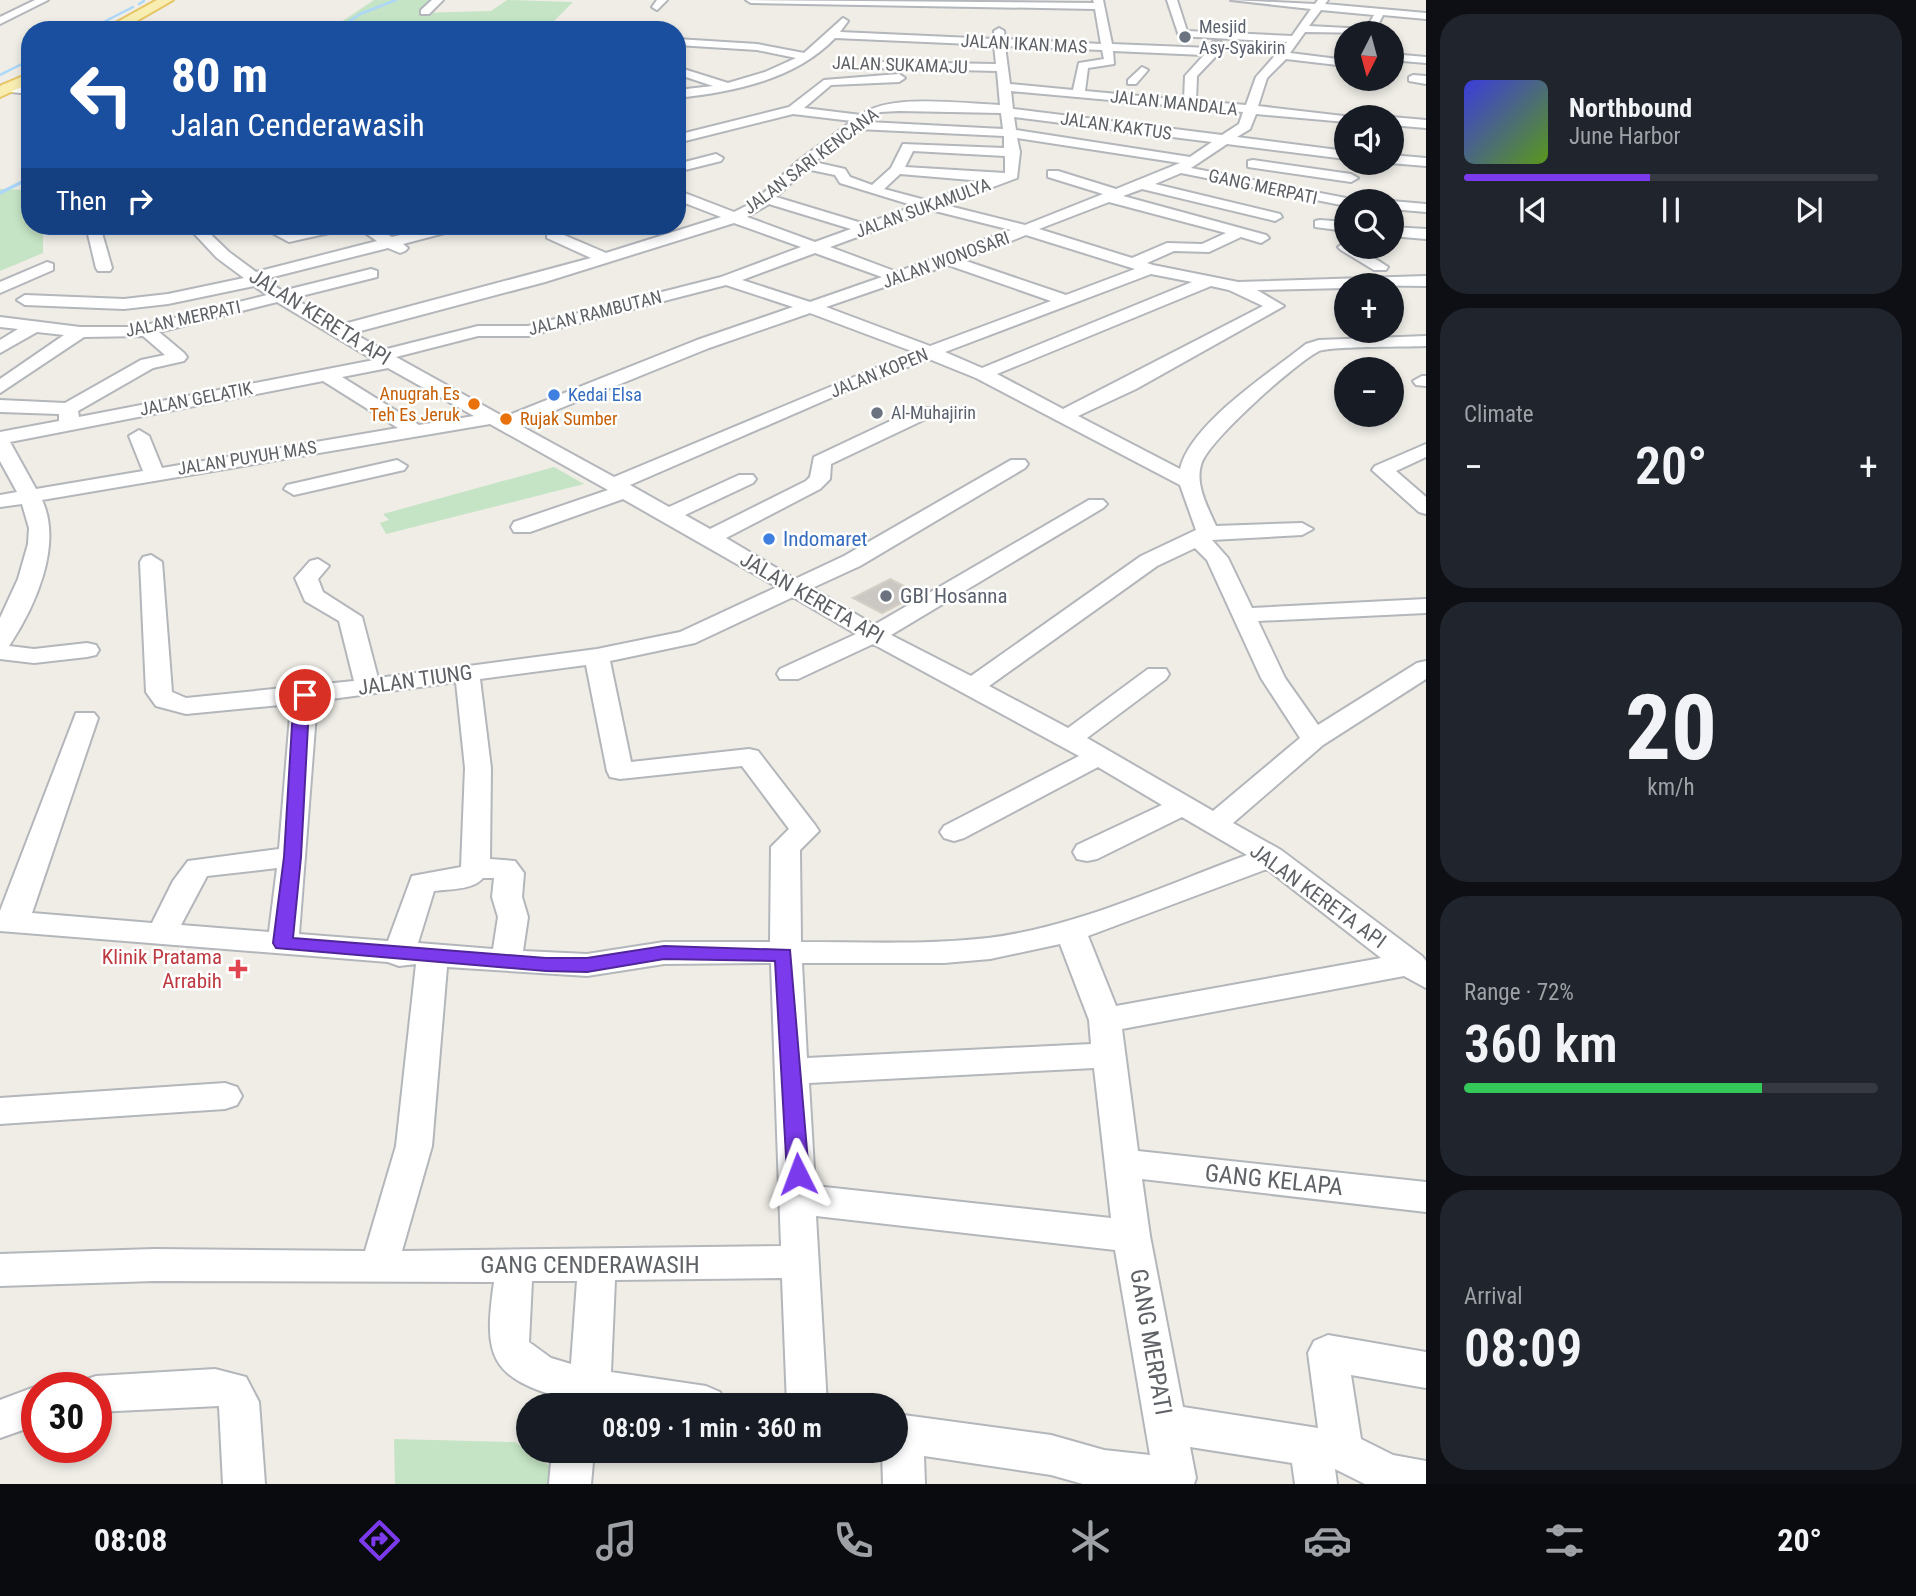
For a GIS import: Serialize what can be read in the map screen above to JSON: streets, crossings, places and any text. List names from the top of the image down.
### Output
{
  "streets": {
    "street": [
      "JALAN IKAN MAS",
      "JALAN SUKAMAJU",
      "JALAN MANDALA",
      "JALAN KAKTUS",
      "JALAN SARI KENCANA",
      "GANG MERPATI",
      "JALAN SUKAMULYA",
      "JALAN WONOSARI",
      "JALAN RAMBUTAN",
      "JALAN KERETA API",
      "JALAN MERPATI",
      "JALAN KOPEN",
      "JALAN GELATIK",
      "JALAN PUYUH MAS",
      "JALAN TIUNG",
      "GANG KELAPA",
      "GANG CENDERAWASIH"
    ]
  },
  "crossings": [
    ["JALAN IKAN MAS", "JALAN SUKAMULYA"],
    ["JALAN SUKAMAJU", "GANG MERPATI"],
    ["JALAN SUKAMAJU", "JALAN SUKAMULYA"],
    ["JALAN MANDALA", "JALAN SUKAMULYA"],
    ["JALAN MANDALA", "JALAN WONOSARI"],
    ["JALAN KAKTUS", "JALAN SARI KENCANA"],
    ["JALAN KAKTUS", "JALAN SUKAMULYA"],
    ["JALAN KAKTUS", "JALAN WONOSARI"],
    ["JALAN SARI KENCANA", "GANG MERPATI"],
    ["JALAN SARI KENCANA", "JALAN SUKAMULYA"],
    ["JALAN SARI KENCANA", "JALAN KERETA API"],
    ["GANG MERPATI", "JALAN SUKAMULYA"],
    ["GANG MERPATI", "JALAN WONOSARI"],
    ["GANG MERPATI", "GANG KELAPA"],
    ["JALAN SUKAMULYA", "JALAN RAMBUTAN"],
    ["JALAN WONOSARI", "JALAN KERETA API"],
    ["JALAN WONOSARI", "JALAN PUYUH MAS"],
    ["JALAN RAMBUTAN", "JALAN KERETA API"],
    ["JALAN RAMBUTAN", "JALAN GELATIK"],
    ["JALAN KERETA API", "JALAN MERPATI"],
    ["JALAN KERETA API", "JALAN KOPEN"],
    ["JALAN KERETA API", "JALAN GELATIK"],
    ["JALAN KERETA API", "JALAN PUYUH MAS"],
    ["JALAN KERETA API", "JALAN TIUNG"]
  ],
  "places": {
    "other": [
      "Mesjid Asy-Syakirin",
      "Kedai Elsa",
      "Anugrah Es Teh Es Jeruk",
      "Al-Muhajirin",
      "Rujak Sumber",
      "Indomaret",
      "GBI Hosanna"
    ],
    "health": ["Klinik Pratama Arrabih"]
  },
  "north": "bottom",
  "page": {
    "map_buttons": ["+", "−"],
    "turn": ["80 m", "Jalan Cenderawasih"],
    "song": ["Northbound", "June Harbor"],
    "then": "Then",
    "tile": [
      "Climate",
      ["20", "km/h"],
      ["Range · 72%", "360 km"],
      ["Arrival", "08:09"]
    ],
    "heat": ["−", "20°", "+"],
    "limit": "30",
    "trip": "08:09 · 1 min · 360 m",
    "tabs": ["08:08", "20°"]
  }
}
